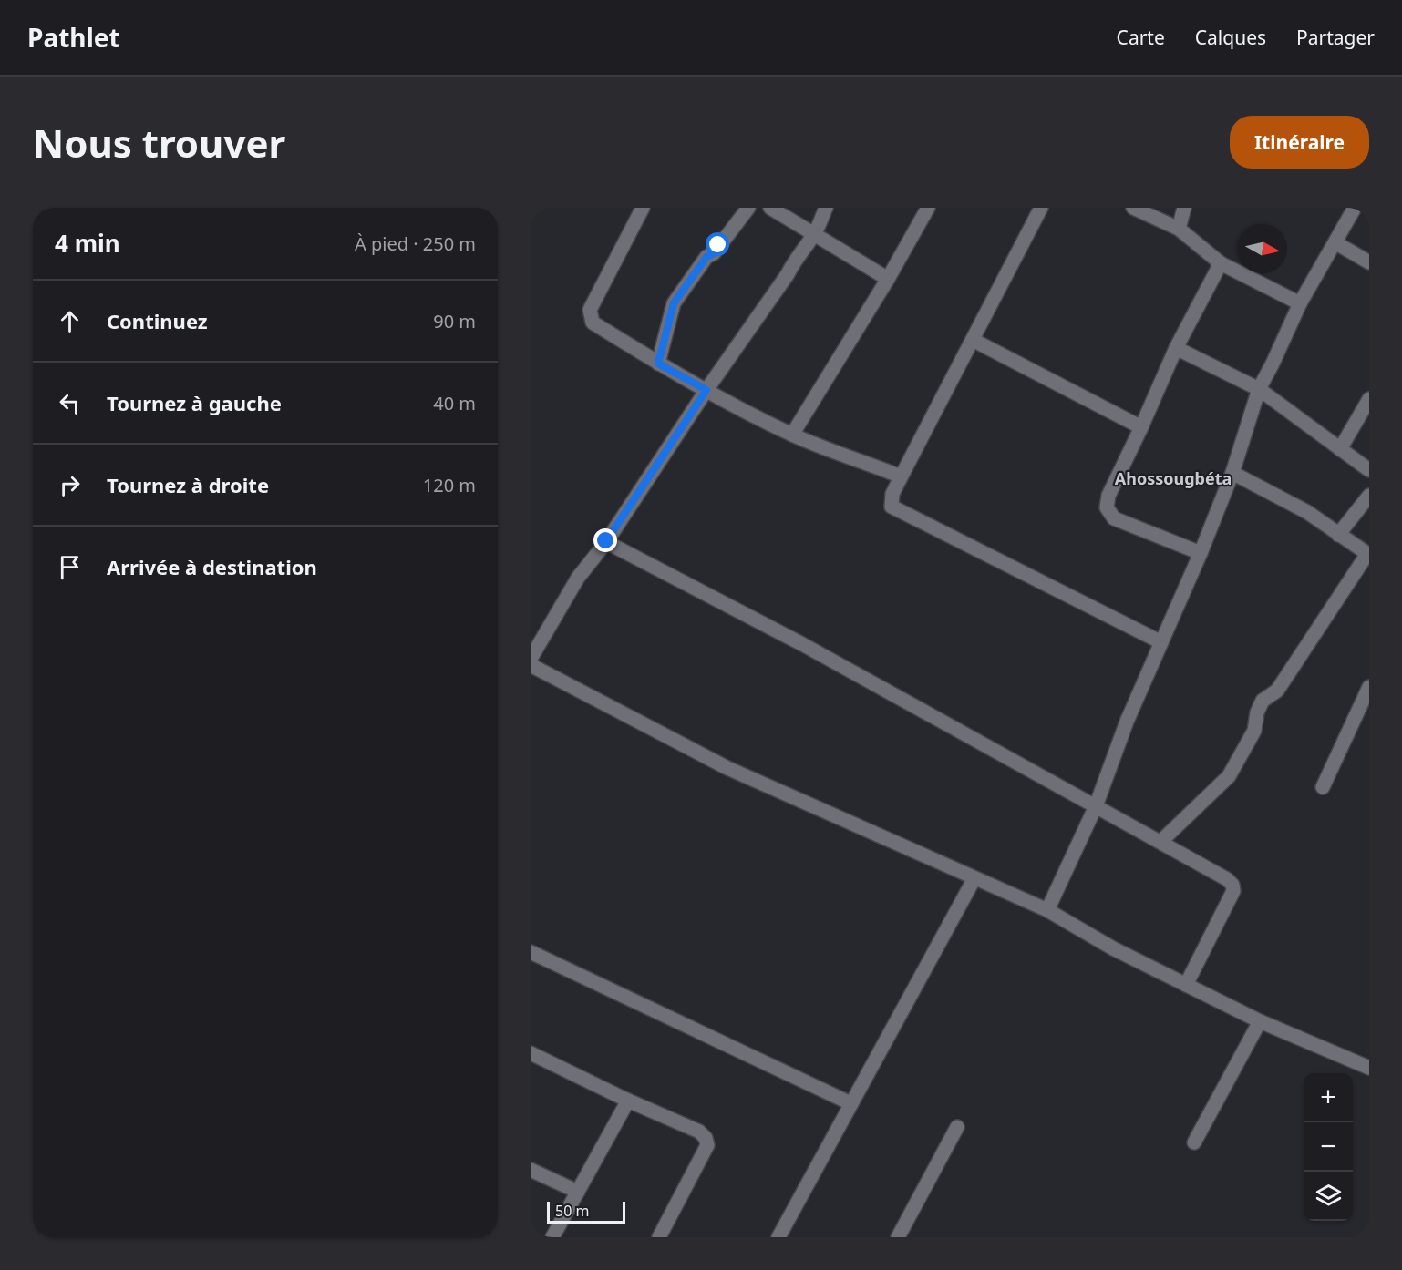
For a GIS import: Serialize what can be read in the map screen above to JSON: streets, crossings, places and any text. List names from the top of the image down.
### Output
{
  "districts": ["Ahossougbéta"],
  "scale_bar": "50 m",
  "north": "right",
  "page": {
    "header": "Pathlet",
    "nav": ["Carte", "Calques", "Partager"],
    "buttons": "Itinéraire",
    "title": "Nous trouver",
    "heading": ["4 min", "À pied · 250 m"],
    "list": [
      ["Continuez", "90 m"],
      ["Tournez à gauche", "40 m"],
      ["Tournez à droite", "120 m"],
      "Arrivée à destination"
    ],
    "map_buttons": ["+", "−"],
    "scale": "50 m"
  }
}
